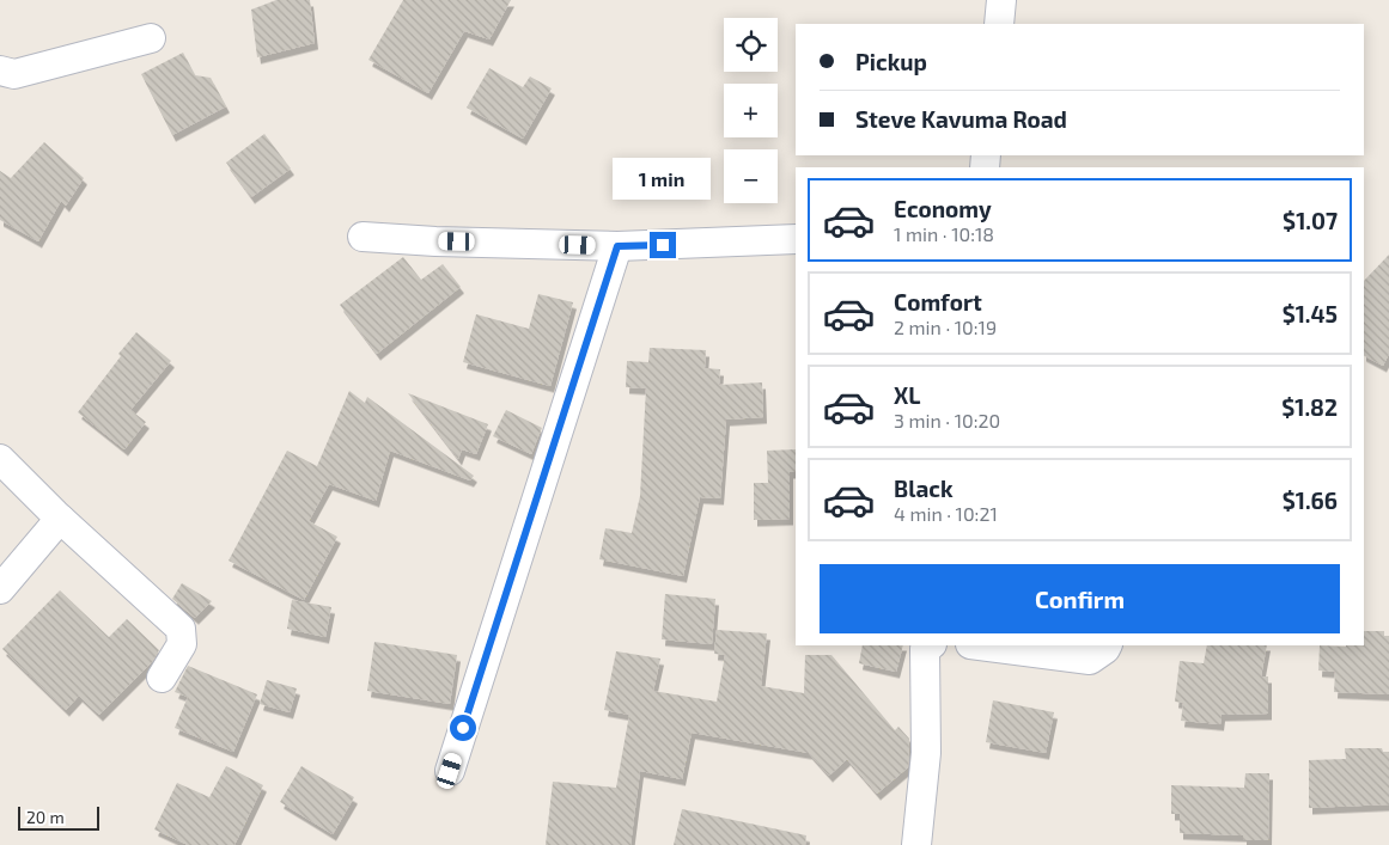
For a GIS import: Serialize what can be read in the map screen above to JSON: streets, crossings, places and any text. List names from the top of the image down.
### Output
{
  "scale_bar": "20 m",
  "page": {
    "map_buttons": ["+", "−"],
    "banner": ["Pickup", "Steve Kavuma Road"],
    "bubble": "1 min",
    "list": [
      {
        "name": "Economy",
        "note": "1 min · 10:18",
        "value": "$1.07"
      },
      {
        "name": "Comfort",
        "note": "2 min · 10:19",
        "value": "$1.45"
      },
      {
        "name": "XL",
        "note": "3 min · 10:20",
        "value": "$1.82"
      },
      {
        "name": "Black",
        "note": "4 min · 10:21",
        "value": "$1.66"
      }
    ],
    "buttons": "Confirm",
    "scale": "20 m"
  }
}
